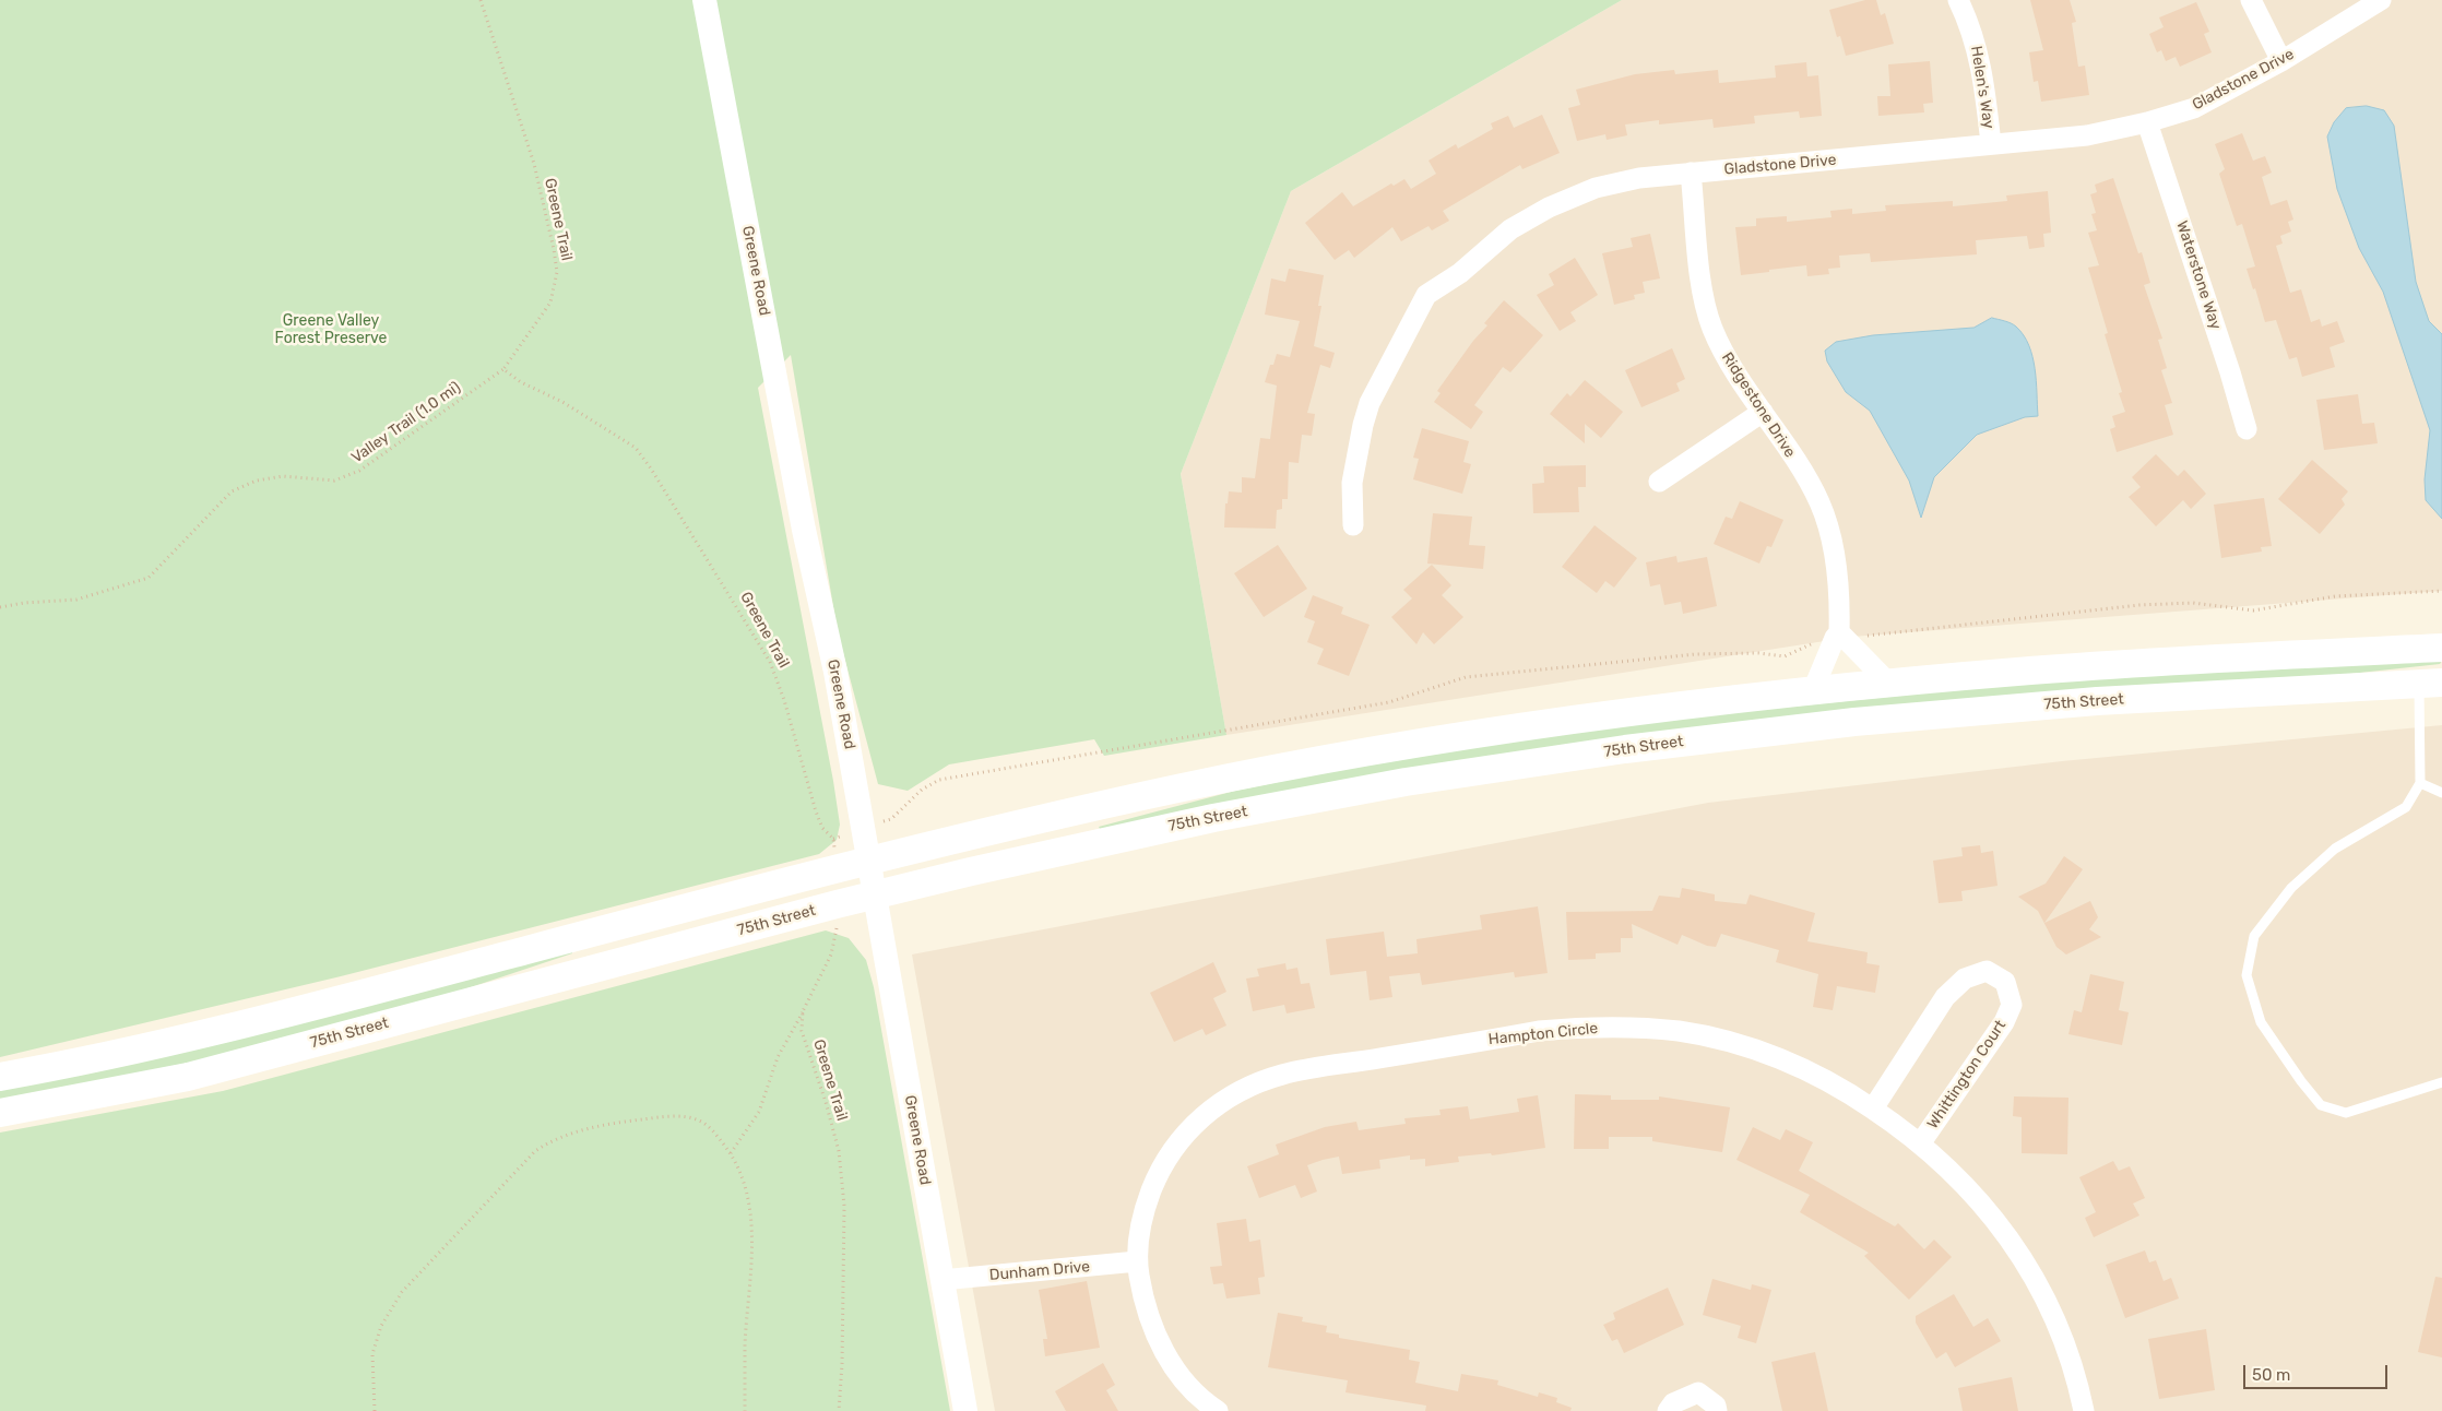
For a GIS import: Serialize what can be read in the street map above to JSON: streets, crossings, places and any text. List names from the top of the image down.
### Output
{
  "streets": {
    "main road": ["75th Street"],
    "street": [
      "Gladstone Drive",
      "Helen's Way",
      "Greene Road",
      "Waterstone Way",
      "Ridgestone Drive",
      "Hampton Circle",
      "Whittington Court",
      "Dunham Drive"
    ],
    "path": ["Greene Trail", "Valley Trail (1.0 mi)"]
  },
  "crossings": [
    ["Gladstone Drive", "Helen's Way"],
    ["Gladstone Drive", "Waterstone Way"],
    ["Gladstone Drive", "Ridgestone Drive"],
    ["Greene Trail", "Valley Trail (1.0 mi)"],
    ["Greene Trail", "75th Street"],
    ["Greene Road", "75th Street"],
    ["Greene Road", "Dunham Drive"],
    ["Hampton Circle", "Whittington Court"],
    ["Hampton Circle", "Dunham Drive"]
  ],
  "parks": ["Greene Valley Forest Preserve"],
  "scale_bar": "50 m"
}
